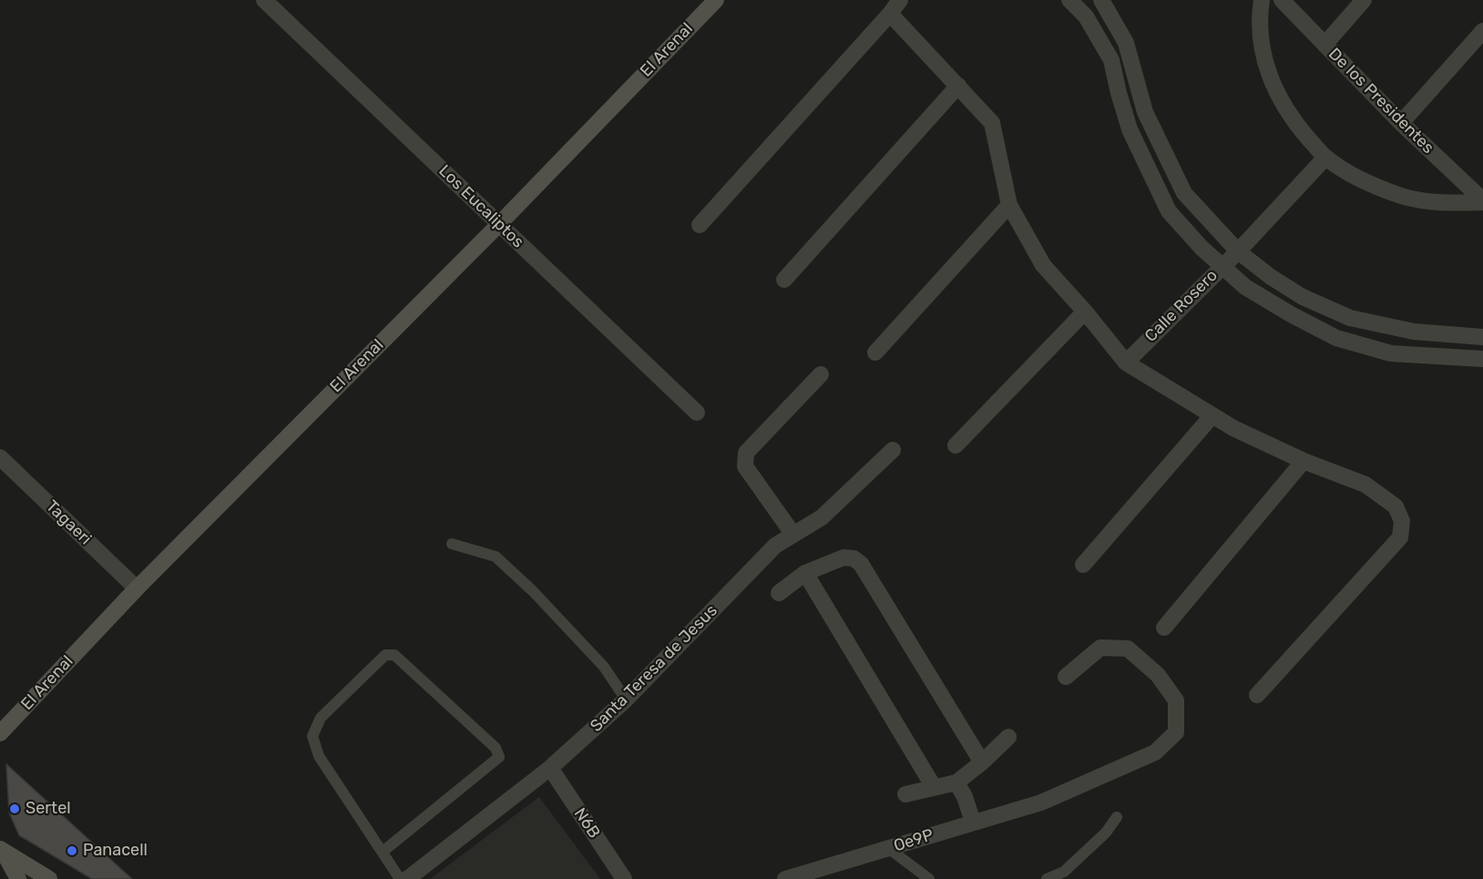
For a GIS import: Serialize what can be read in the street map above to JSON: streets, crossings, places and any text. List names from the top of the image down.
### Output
{
  "streets": {
    "street": [
      "El Arenal",
      "De los Presidentes",
      "Los Eucaliptos",
      "Calle Rosero",
      "Tagaeri",
      "Santa Teresa de Jesus",
      "N6B",
      "Oe9P"
    ]
  },
  "crossings": [
    ["El Arenal", "Los Eucaliptos"],
    ["El Arenal", "Tagaeri"],
    ["Santa Teresa de Jesus", "N6B"]
  ],
  "places": ["Sertel", "Panacell"]
}
